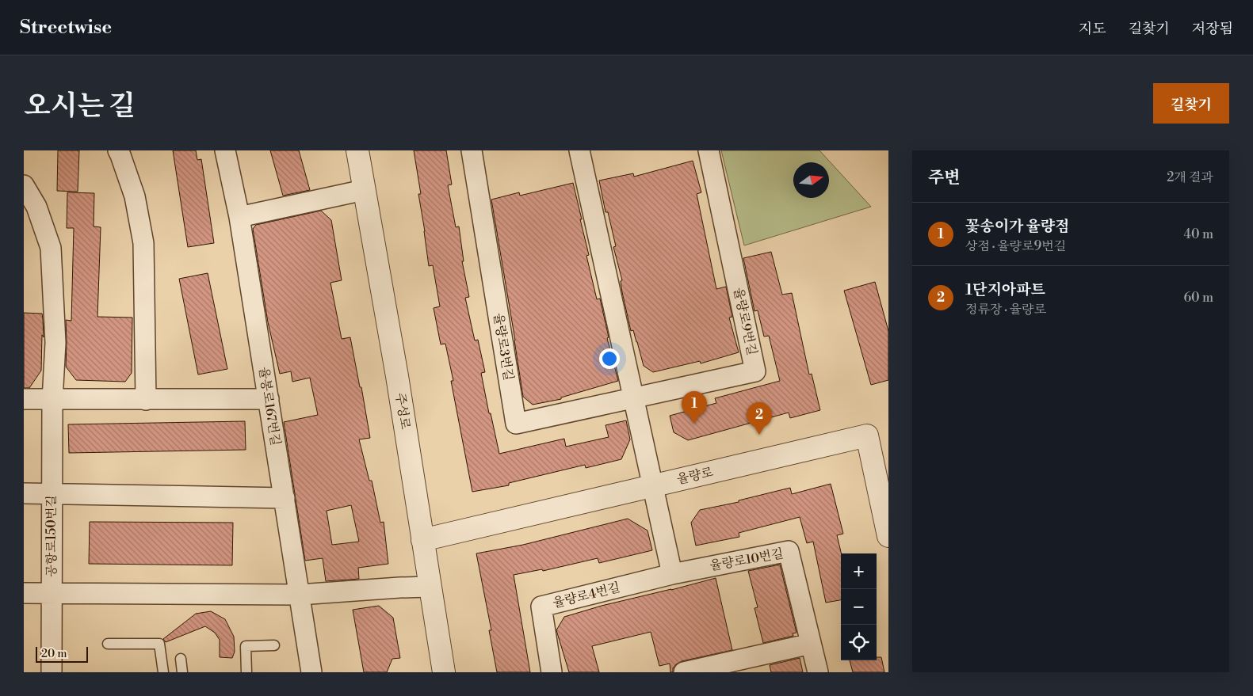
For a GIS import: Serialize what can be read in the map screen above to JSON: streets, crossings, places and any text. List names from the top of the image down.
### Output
{
  "streets": {
    "street": [
      "율량로9번길",
      "율량로3번길",
      "율봉로167번길",
      "주성로",
      "율량로",
      "공항로150번길",
      "율량로10번길",
      "율량로4번길"
    ]
  },
  "crossings": [
    ["율량로9번길", "율량로3번길"],
    ["주성로", "율량로"],
    ["율량로10번길", "율량로4번길"]
  ],
  "scale_bar": "20 m",
  "north": "right",
  "page": {
    "header": "Streetwise",
    "nav": ["지도", "길찾기", "저장됨"],
    "title": "오시는 길",
    "buttons": "길찾기",
    "heading": ["주변", "2개 결과"],
    "list": [
      {
        "mark": "1",
        "name": "꽃송이가 율량점",
        "note": "상점 · 율량로9번길",
        "value": "40 m"
      },
      {
        "mark": "2",
        "name": "1단지아파트",
        "note": "정류장 · 율량로",
        "value": "60 m"
      }
    ],
    "pins": ["1", "2"],
    "map_buttons": ["+", "−"],
    "scale": "20 m"
  }
}
